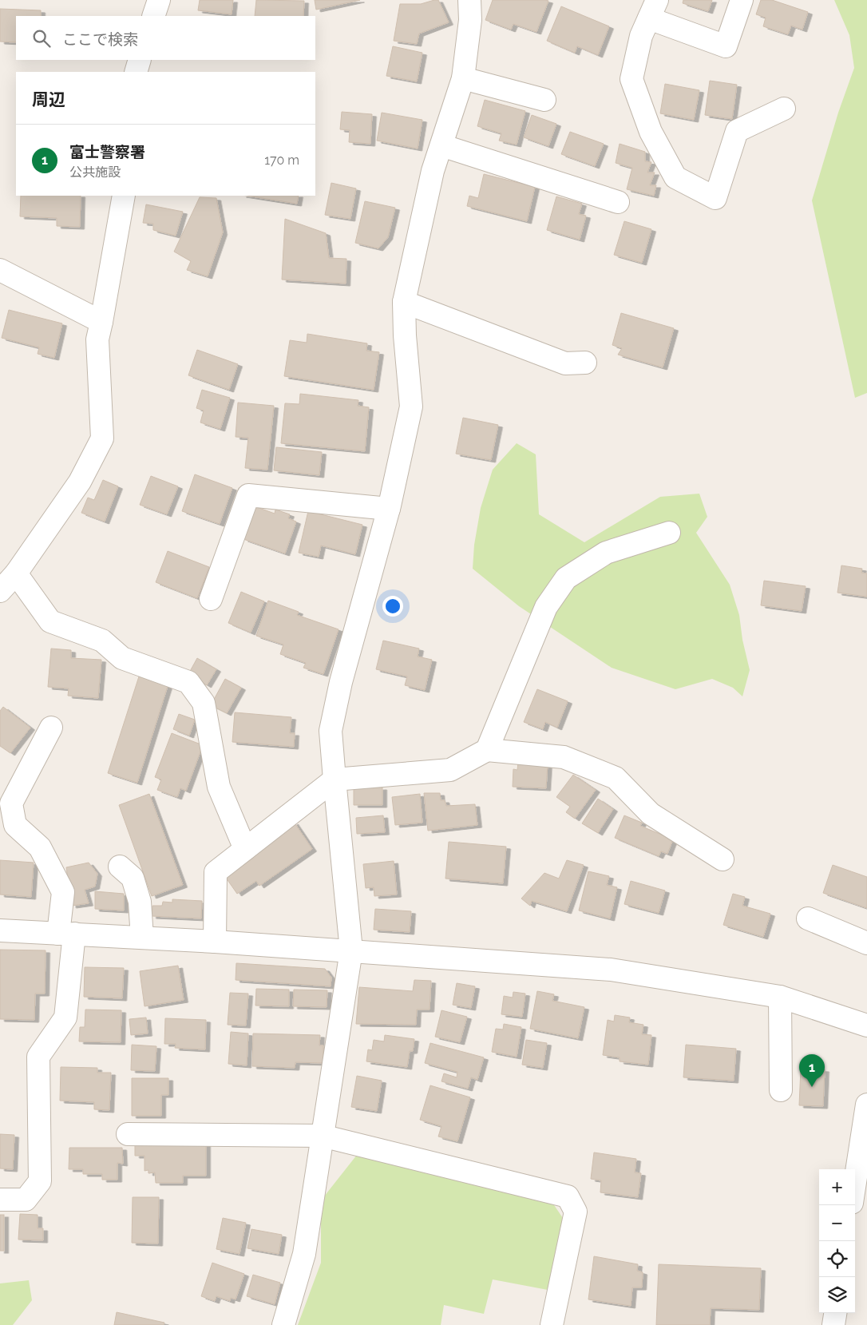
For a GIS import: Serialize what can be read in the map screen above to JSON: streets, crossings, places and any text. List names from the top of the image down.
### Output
{
  "page": {
    "search": "ここで検索",
    "heading": "周辺",
    "list": [
      {
        "mark": "1",
        "name": "富士警察署",
        "note": "公共施設",
        "value": "170 m"
      }
    ],
    "pins": "1",
    "map_buttons": ["+", "−"]
  }
}
